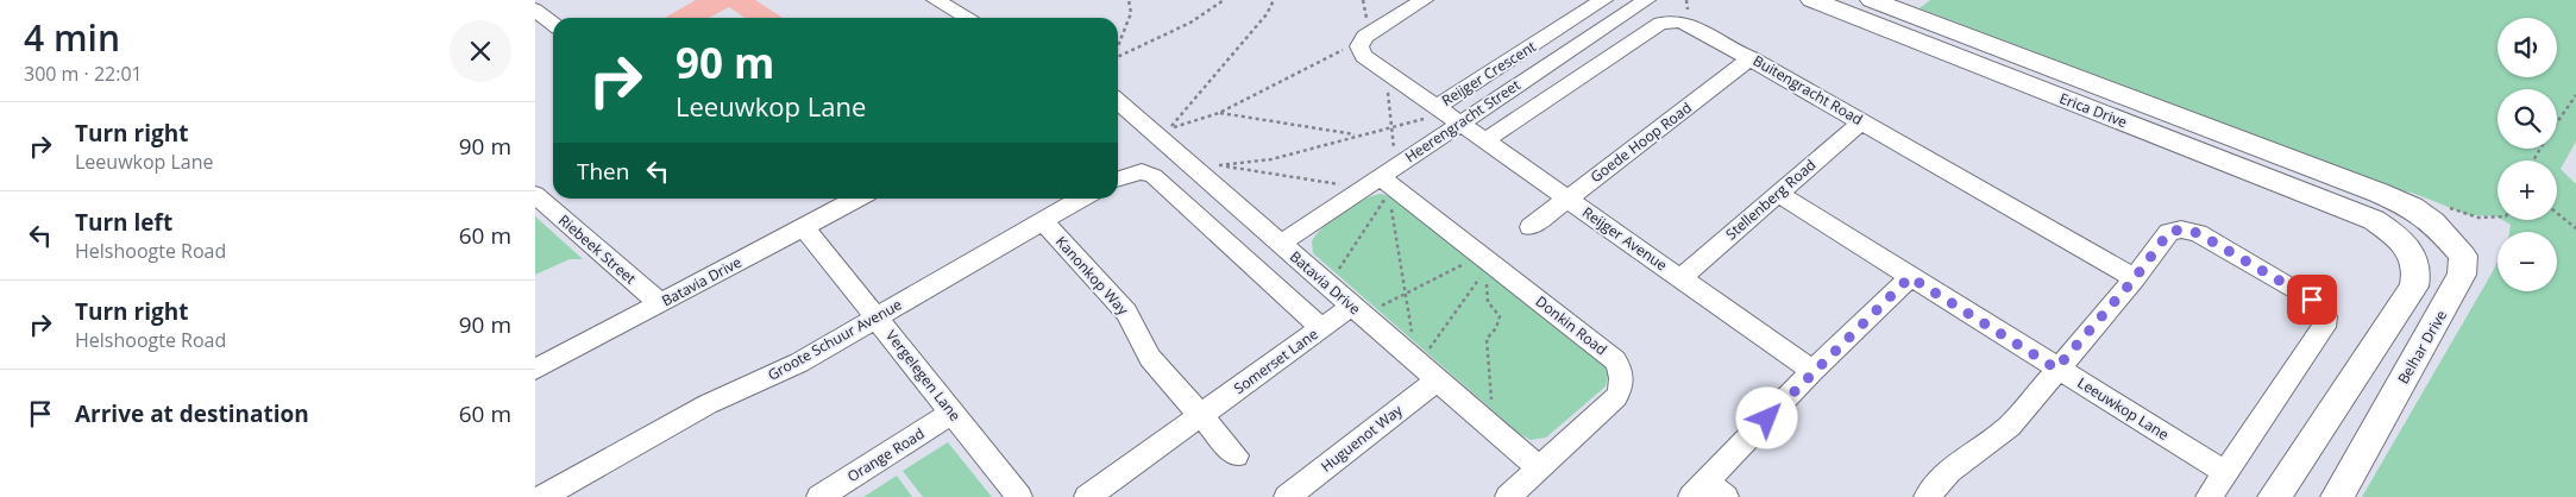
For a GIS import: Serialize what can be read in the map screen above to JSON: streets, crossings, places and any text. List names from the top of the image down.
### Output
{
  "streets": {
    "main road": ["Erica Drive", "Belhar Drive"],
    "street": [
      "Reijger Crescent",
      "Buitengracht Road",
      "Heerengracht Street",
      "Goede Hoop Road",
      "Stellenberg Road",
      "Reijger Avenue",
      "Riebeek Street",
      "Kanonkop Way",
      "Batavia Drive",
      "Donkin Road",
      "Groote Schuur Avenue",
      "Somerset Lane",
      "Vergelegen Lane",
      "Leeuwkop Lane",
      "Huguenot Way",
      "Orange Road"
    ]
  },
  "crossings": [
    ["Reijger Crescent", "Heerengracht Street"],
    ["Reijger Crescent", "Reijger Avenue"],
    ["Buitengracht Road", "Goede Hoop Road"],
    ["Buitengracht Road", "Stellenberg Road"],
    ["Buitengracht Road", "Reijger Avenue"],
    ["Erica Drive", "Belhar Drive"],
    ["Heerengracht Street", "Reijger Avenue"],
    ["Heerengracht Street", "Batavia Drive"],
    ["Heerengracht Street", "Donkin Road"],
    ["Goede Hoop Road", "Reijger Avenue"],
    ["Stellenberg Road", "Reijger Avenue"],
    ["Stellenberg Road", "Leeuwkop Lane"],
    ["Riebeek Street", "Batavia Drive"],
    ["Kanonkop Way", "Groote Schuur Avenue"],
    ["Kanonkop Way", "Somerset Lane"],
    ["Batavia Drive", "Donkin Road"],
    ["Batavia Drive", "Somerset Lane"],
    ["Batavia Drive", "Vergelegen Lane"],
    ["Batavia Drive", "Huguenot Way"],
    ["Groote Schuur Avenue", "Vergelegen Lane"],
    ["Vergelegen Lane", "Orange Road"]
  ],
  "page": {
    "heading": ["4 min", "300 m · 22:01"],
    "map_buttons": ["+", "−"],
    "turn": ["90 m", "Leeuwkop Lane"],
    "list": [
      {
        "name": "Turn right",
        "note": "Leeuwkop Lane",
        "value": "90 m"
      },
      {
        "name": "Turn left",
        "note": "Helshoogte Road",
        "value": "60 m"
      },
      {
        "name": "Turn right",
        "note": "Helshoogte Road",
        "value": "90 m"
      },
      {
        "name": "Arrive at destination",
        "value": "60 m"
      }
    ],
    "then": "Then"
  }
}
